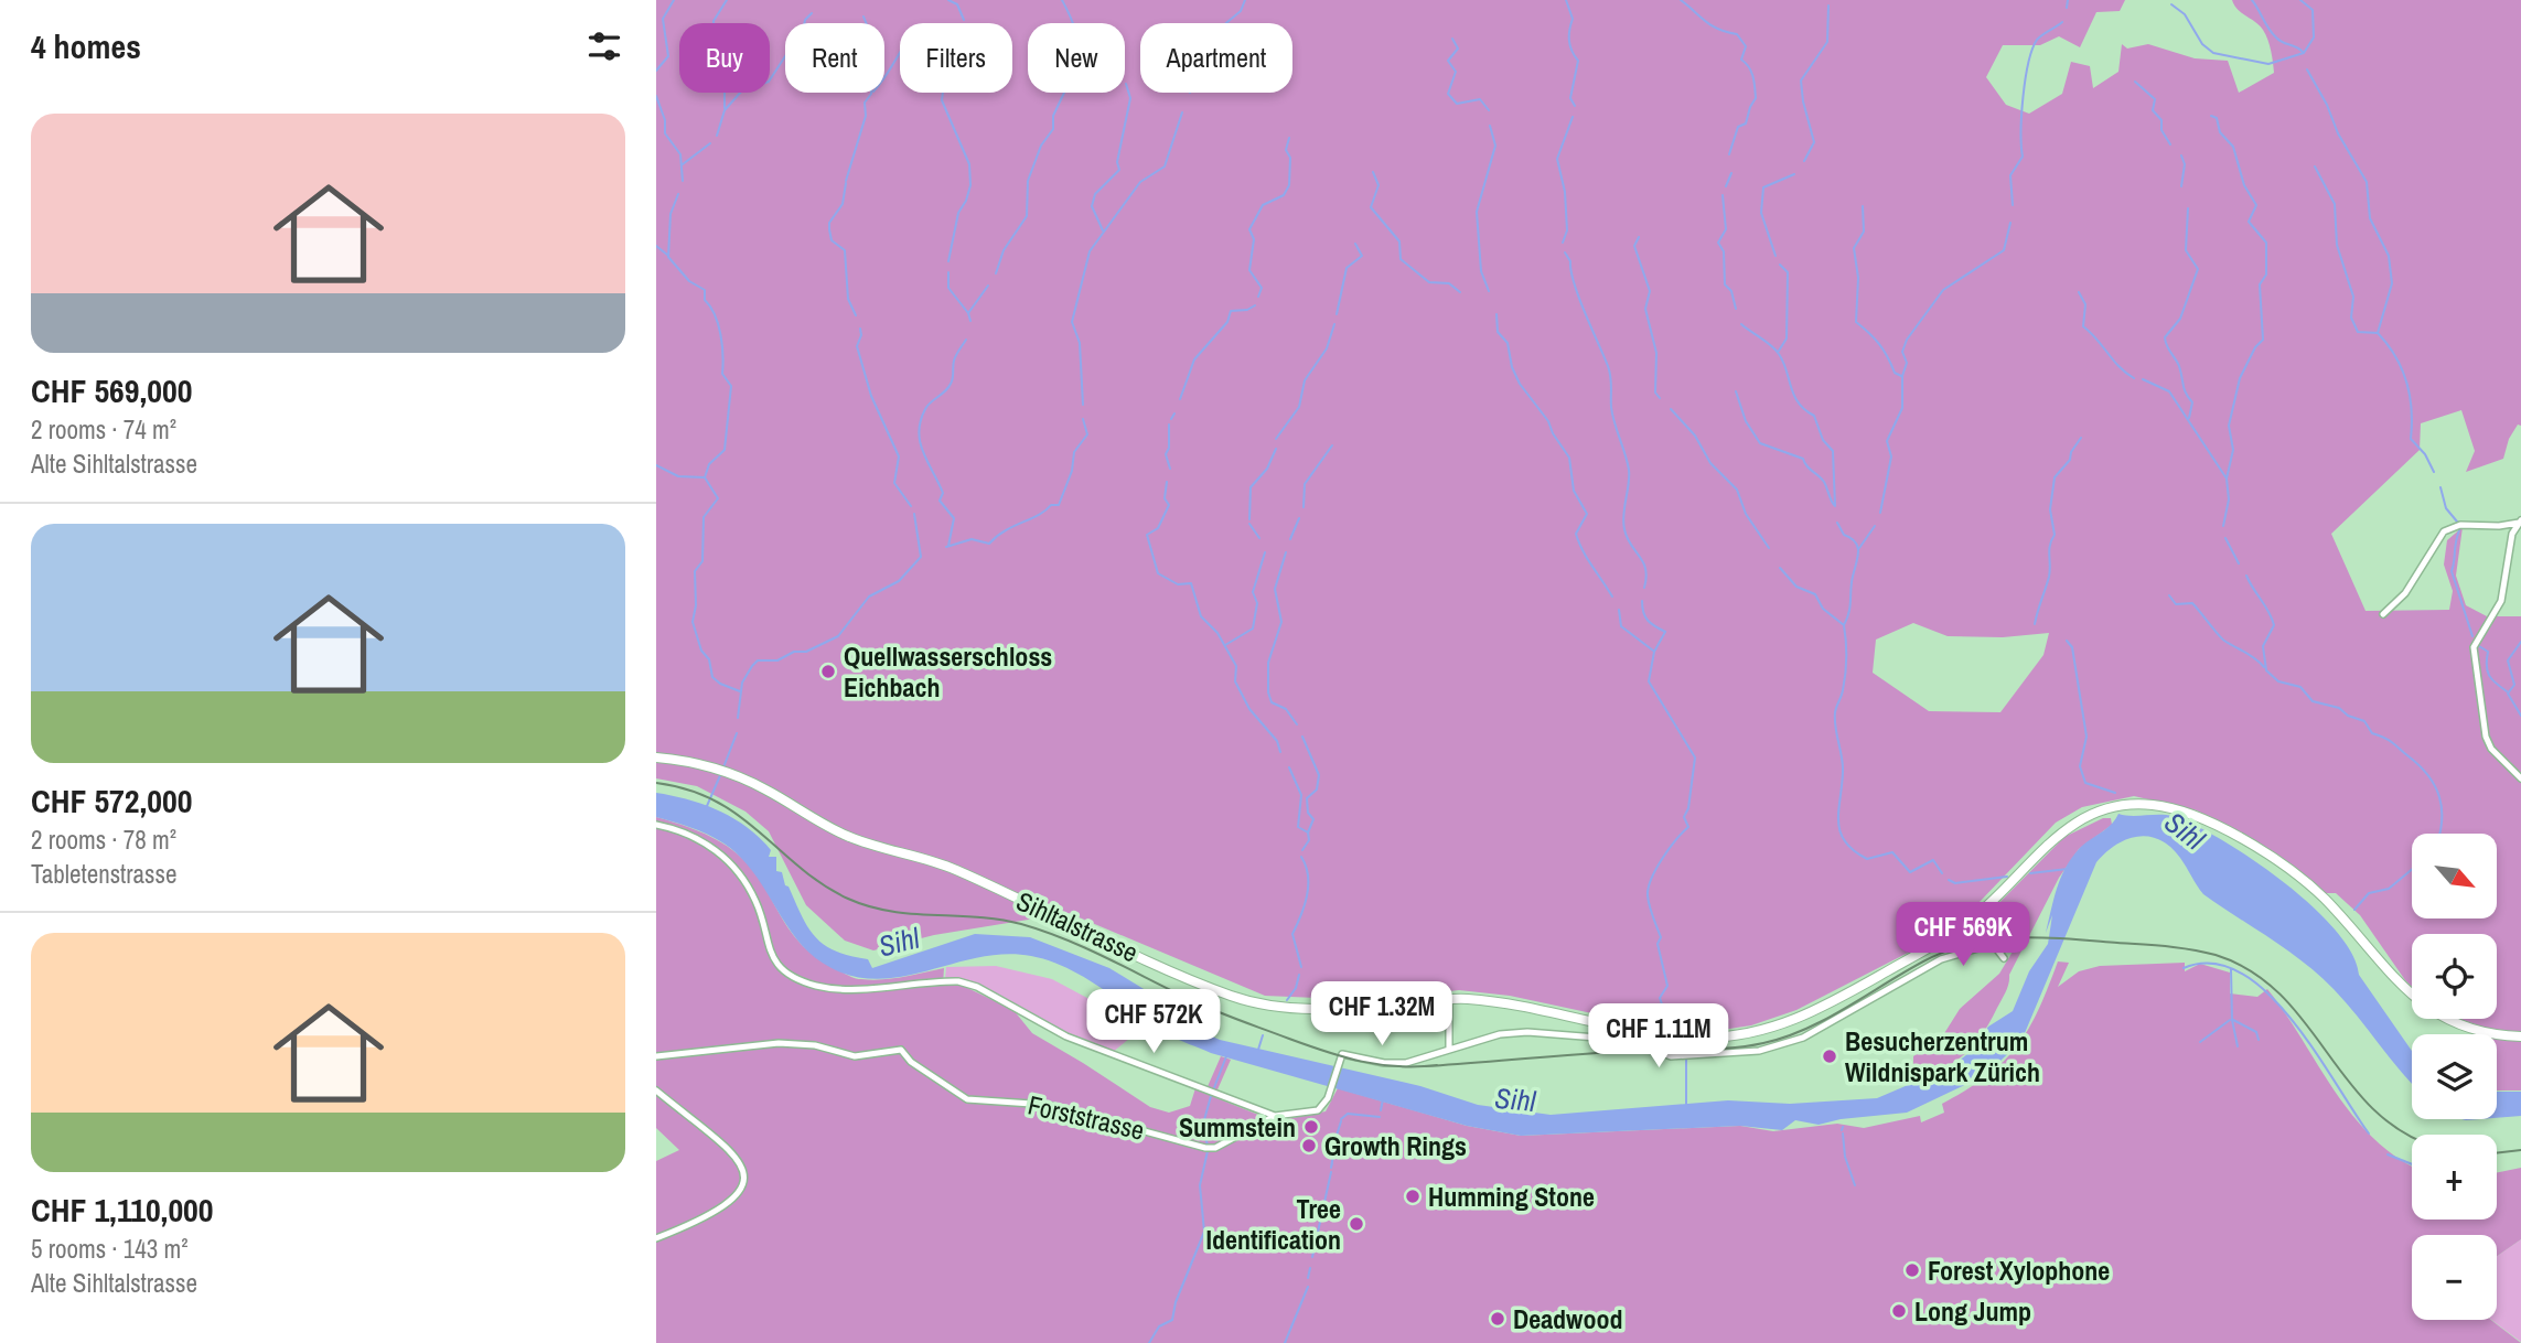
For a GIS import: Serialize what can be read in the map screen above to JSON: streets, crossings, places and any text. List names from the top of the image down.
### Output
{
  "streets": {
    "main road": ["Sihltalstrasse"],
    "street": ["Forststrasse"]
  },
  "water": ["Sihl"],
  "places": [
    "Quellwasserschloss Eichbach",
    "Besucherzentrum Wildnispark Zürich",
    "Summstein",
    "Growth Rings",
    "Humming Stone",
    "Tree Identification",
    "Forest Xylophone",
    "Long Jump",
    "Deadwood"
  ],
  "north": "bottom right",
  "page": {
    "heading": "4 homes",
    "chip": [
      "Buy",
      "Rent",
      "Filters",
      "New",
      "Apartment"
    ],
    "list": [
      {
        "name": "CHF 569,000",
        "note": "2 rooms · 74 m² · Alte Sihltalstrasse"
      },
      {
        "name": "CHF 572,000",
        "note": "2 rooms · 78 m² · Tabletenstrasse"
      },
      {
        "name": "CHF 1,110,000",
        "note": "5 rooms · 143 m² · Alte Sihltalstrasse"
      }
    ],
    "map_buttons": ["+", "−"],
    "price": [
      "CHF 569K",
      "CHF 1.32M",
      "CHF 572K",
      "CHF 1.11M"
    ]
  }
}
